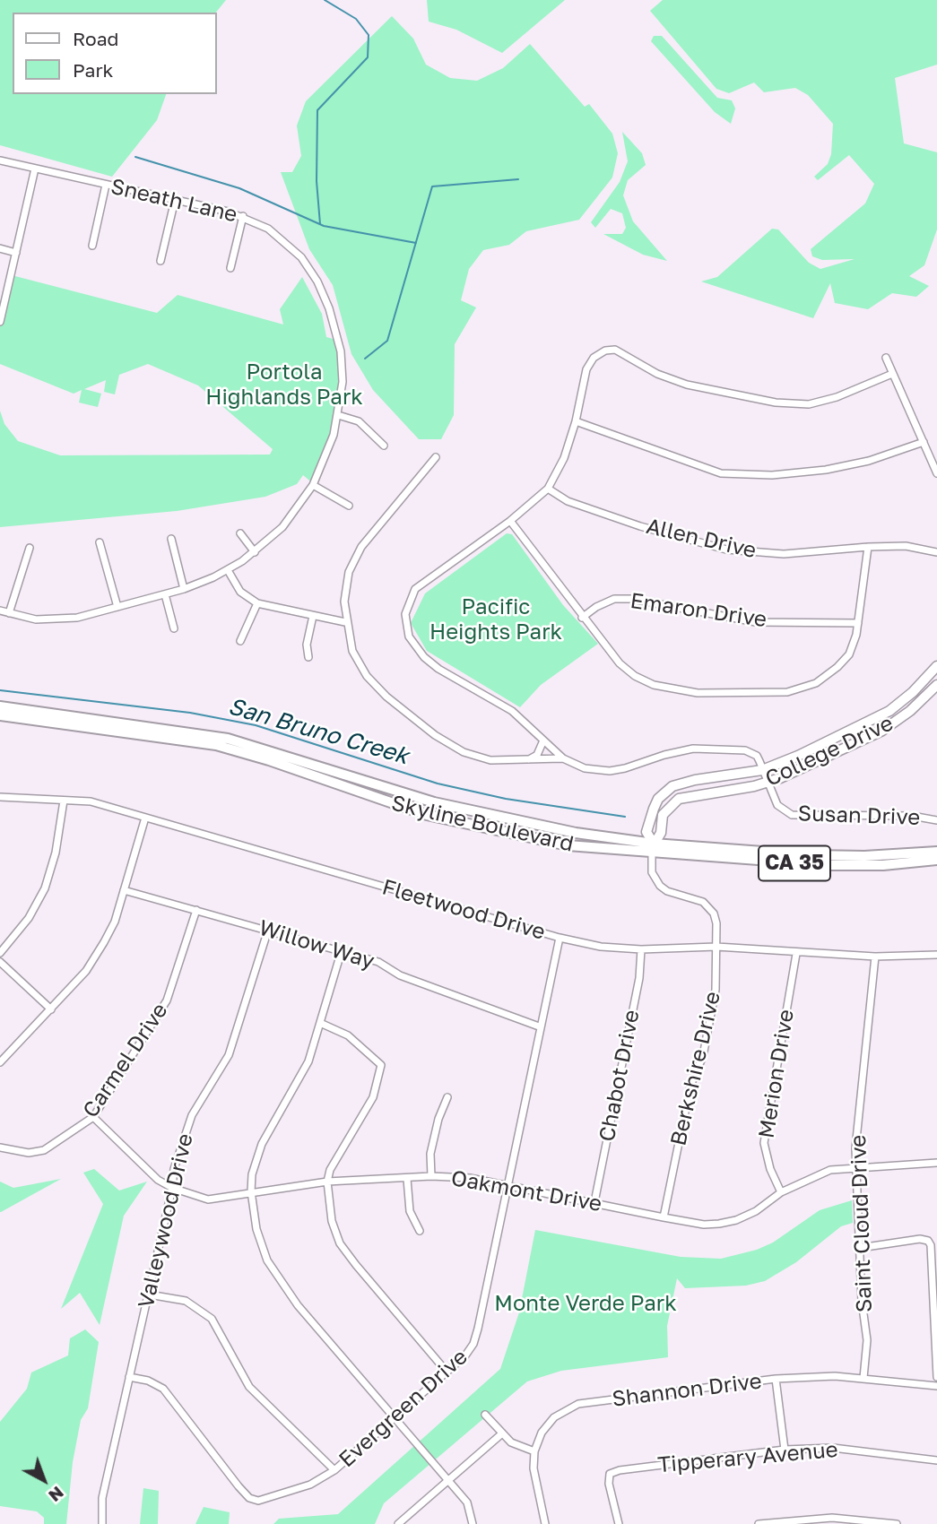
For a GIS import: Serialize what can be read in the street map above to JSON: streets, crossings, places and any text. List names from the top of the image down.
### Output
{
  "streets": {
    "main road": ["Skyline Boulevard", "CA 35"],
    "street": [
      "Sneath Lane",
      "Allen Drive",
      "Emaron Drive",
      "College Drive",
      "Susan Drive",
      "Fleetwood Drive",
      "Willow Way",
      "Carmel Drive",
      "Berkshire Drive",
      "Merion Drive",
      "Chabot Drive",
      "Oakmont Drive",
      "Valleywood Drive",
      "Saint Cloud Drive",
      "Shannon Drive",
      "Evergreen Drive",
      "Tipperary Avenue"
    ]
  },
  "crossings": [
    ["College Drive", "Susan Drive"],
    ["College Drive", "Skyline Boulevard"],
    ["College Drive", "Berkshire Drive"],
    ["Skyline Boulevard", "Berkshire Drive"],
    ["Fleetwood Drive", "Berkshire Drive"],
    ["Fleetwood Drive", "Merion Drive"],
    ["Fleetwood Drive", "Chabot Drive"],
    ["Fleetwood Drive", "Saint Cloud Drive"],
    ["Fleetwood Drive", "Evergreen Drive"],
    ["Willow Way", "Carmel Drive"],
    ["Willow Way", "Valleywood Drive"],
    ["Willow Way", "Evergreen Drive"],
    ["Carmel Drive", "Oakmont Drive"],
    ["Berkshire Drive", "Oakmont Drive"],
    ["Merion Drive", "Oakmont Drive"],
    ["Chabot Drive", "Oakmont Drive"],
    ["Oakmont Drive", "Valleywood Drive"],
    ["Oakmont Drive", "Saint Cloud Drive"],
    ["Oakmont Drive", "Evergreen Drive"],
    ["Valleywood Drive", "Evergreen Drive"],
    ["Saint Cloud Drive", "Shannon Drive"]
  ],
  "water": ["San Bruno Creek"],
  "parks": ["Portola Highlands Park", "Pacific Heights Park", "Monte Verde Park"],
  "legend": ["Road", "Park"],
  "north": "bottom right"
}
